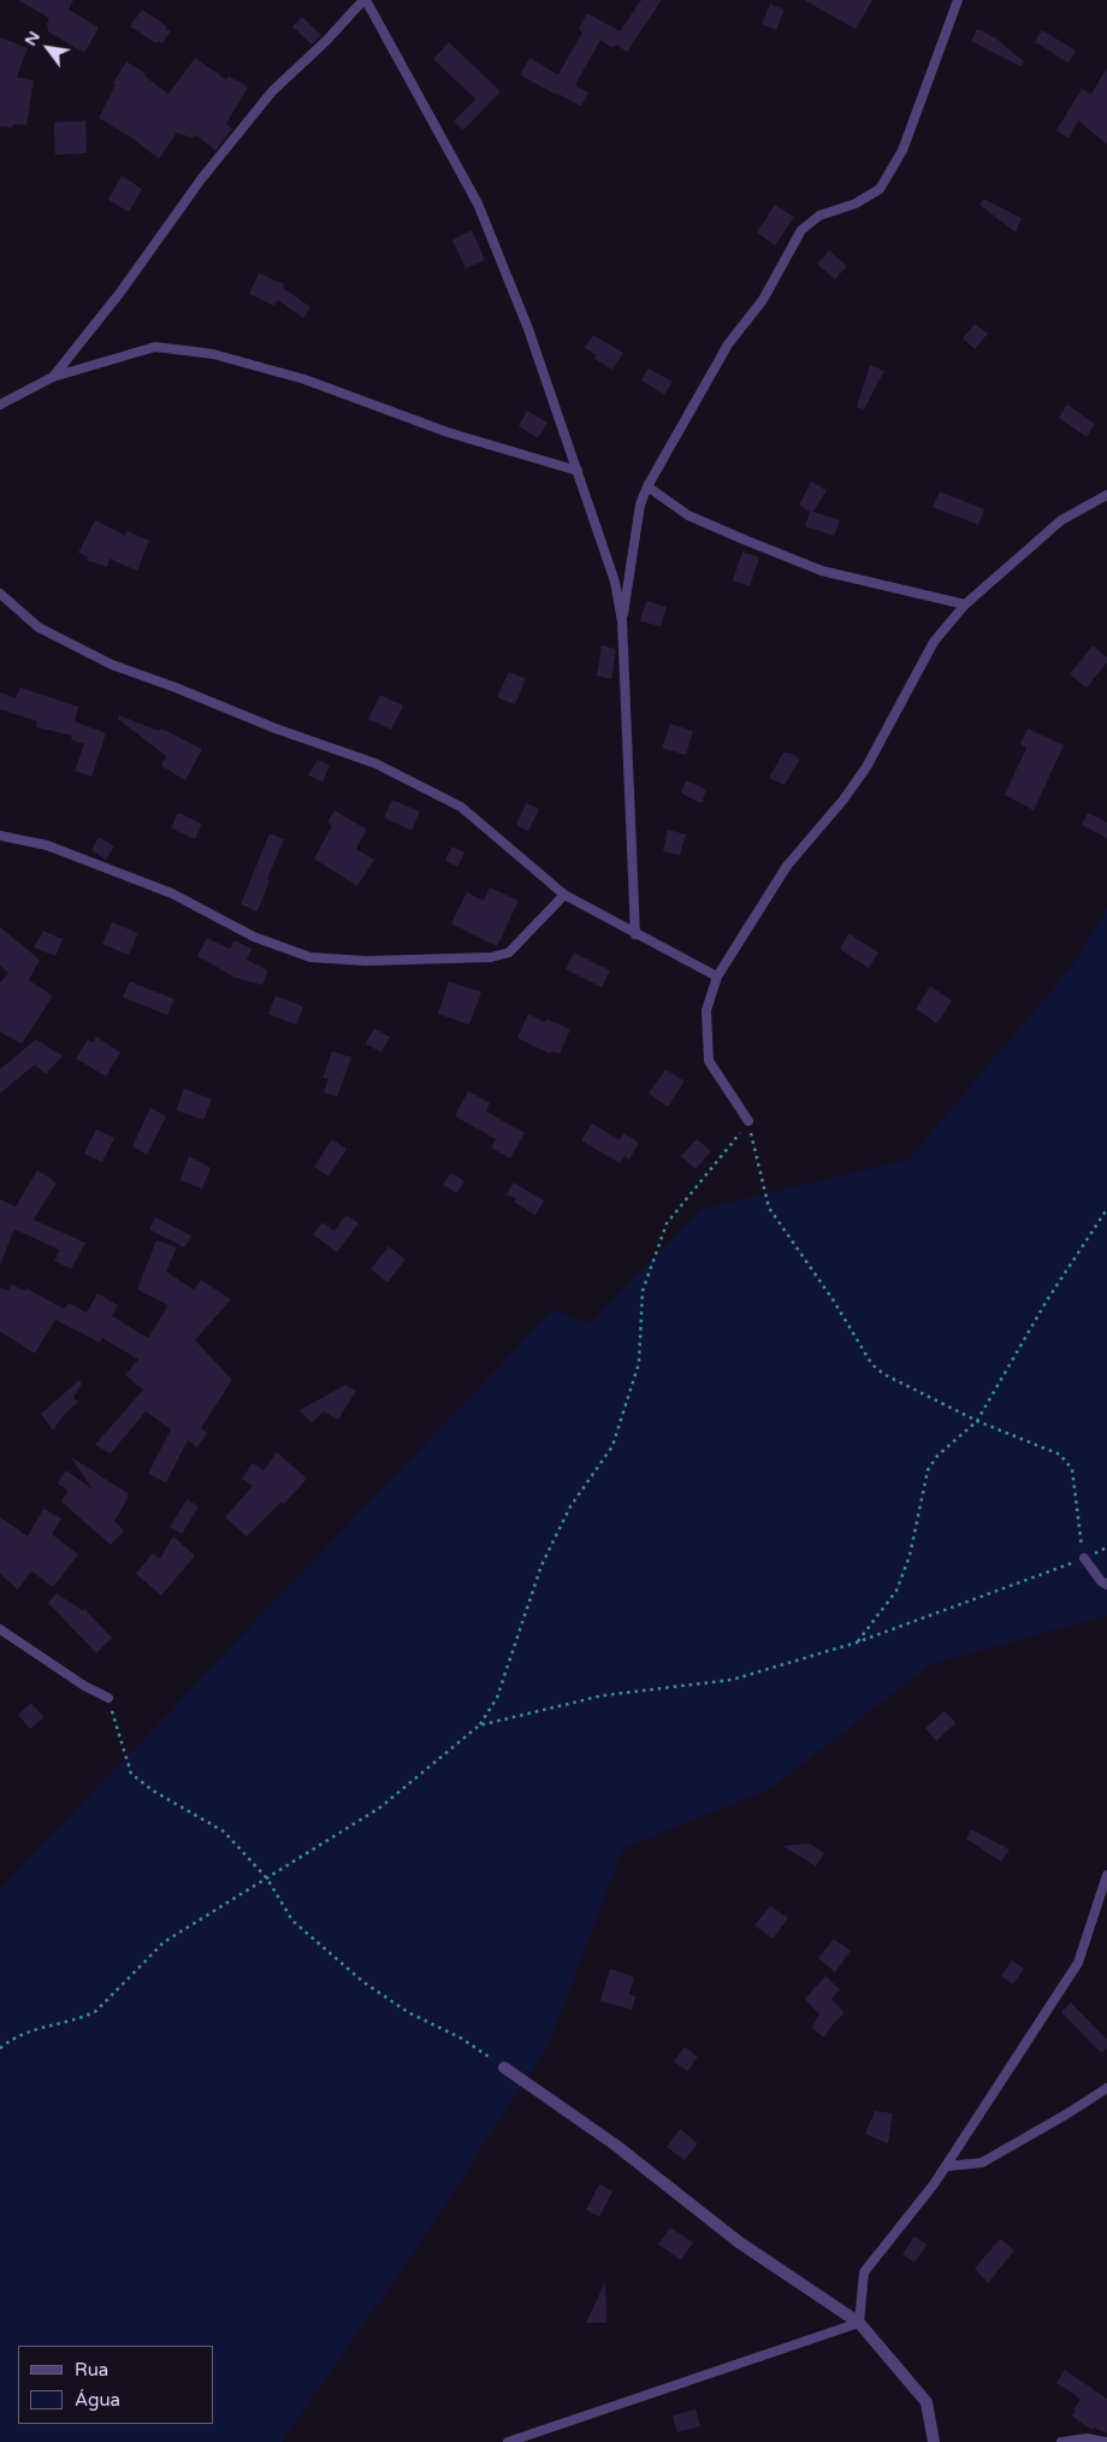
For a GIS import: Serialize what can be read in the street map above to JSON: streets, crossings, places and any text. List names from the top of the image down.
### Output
{
  "legend": ["Rua", "Água"],
  "north": "top left"
}
